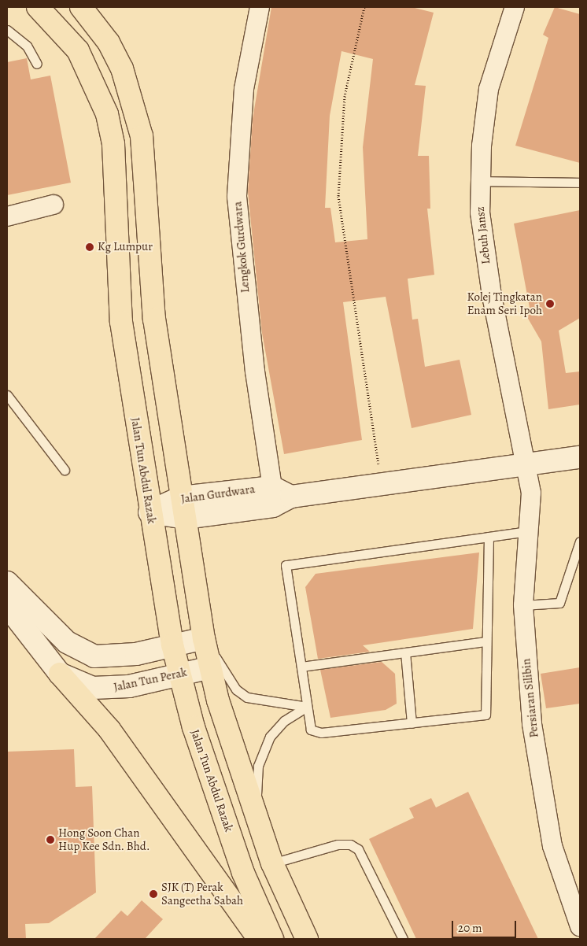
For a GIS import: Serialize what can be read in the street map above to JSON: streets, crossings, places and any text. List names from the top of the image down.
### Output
{
  "streets": {
    "main road": ["Jalan Tun Abdul Razak"],
    "street": [
      "Lebuh Jansz",
      "Lengkok Gurdwara",
      "Jalan Gurdwara",
      "Jalan Tun Perak",
      "Persiaran Silibin"
    ]
  },
  "crossings": [
    ["Lebuh Jansz", "Jalan Gurdwara"],
    ["Lebuh Jansz", "Persiaran Silibin"],
    ["Lengkok Gurdwara", "Jalan Gurdwara"],
    ["Jalan Tun Abdul Razak", "Jalan Gurdwara"],
    ["Jalan Tun Abdul Razak", "Jalan Tun Perak"],
    ["Jalan Gurdwara", "Persiaran Silibin"]
  ],
  "places": [
    "Kg Lumpur",
    "Kolej Tingkatan Enam Seri Ipoh",
    "Hong Soon Chan Hup Kee Sdn. Bhd.",
    "SJK (T) Perak Sangeetha Sabah"
  ],
  "scale_bar": "20 m"
}
